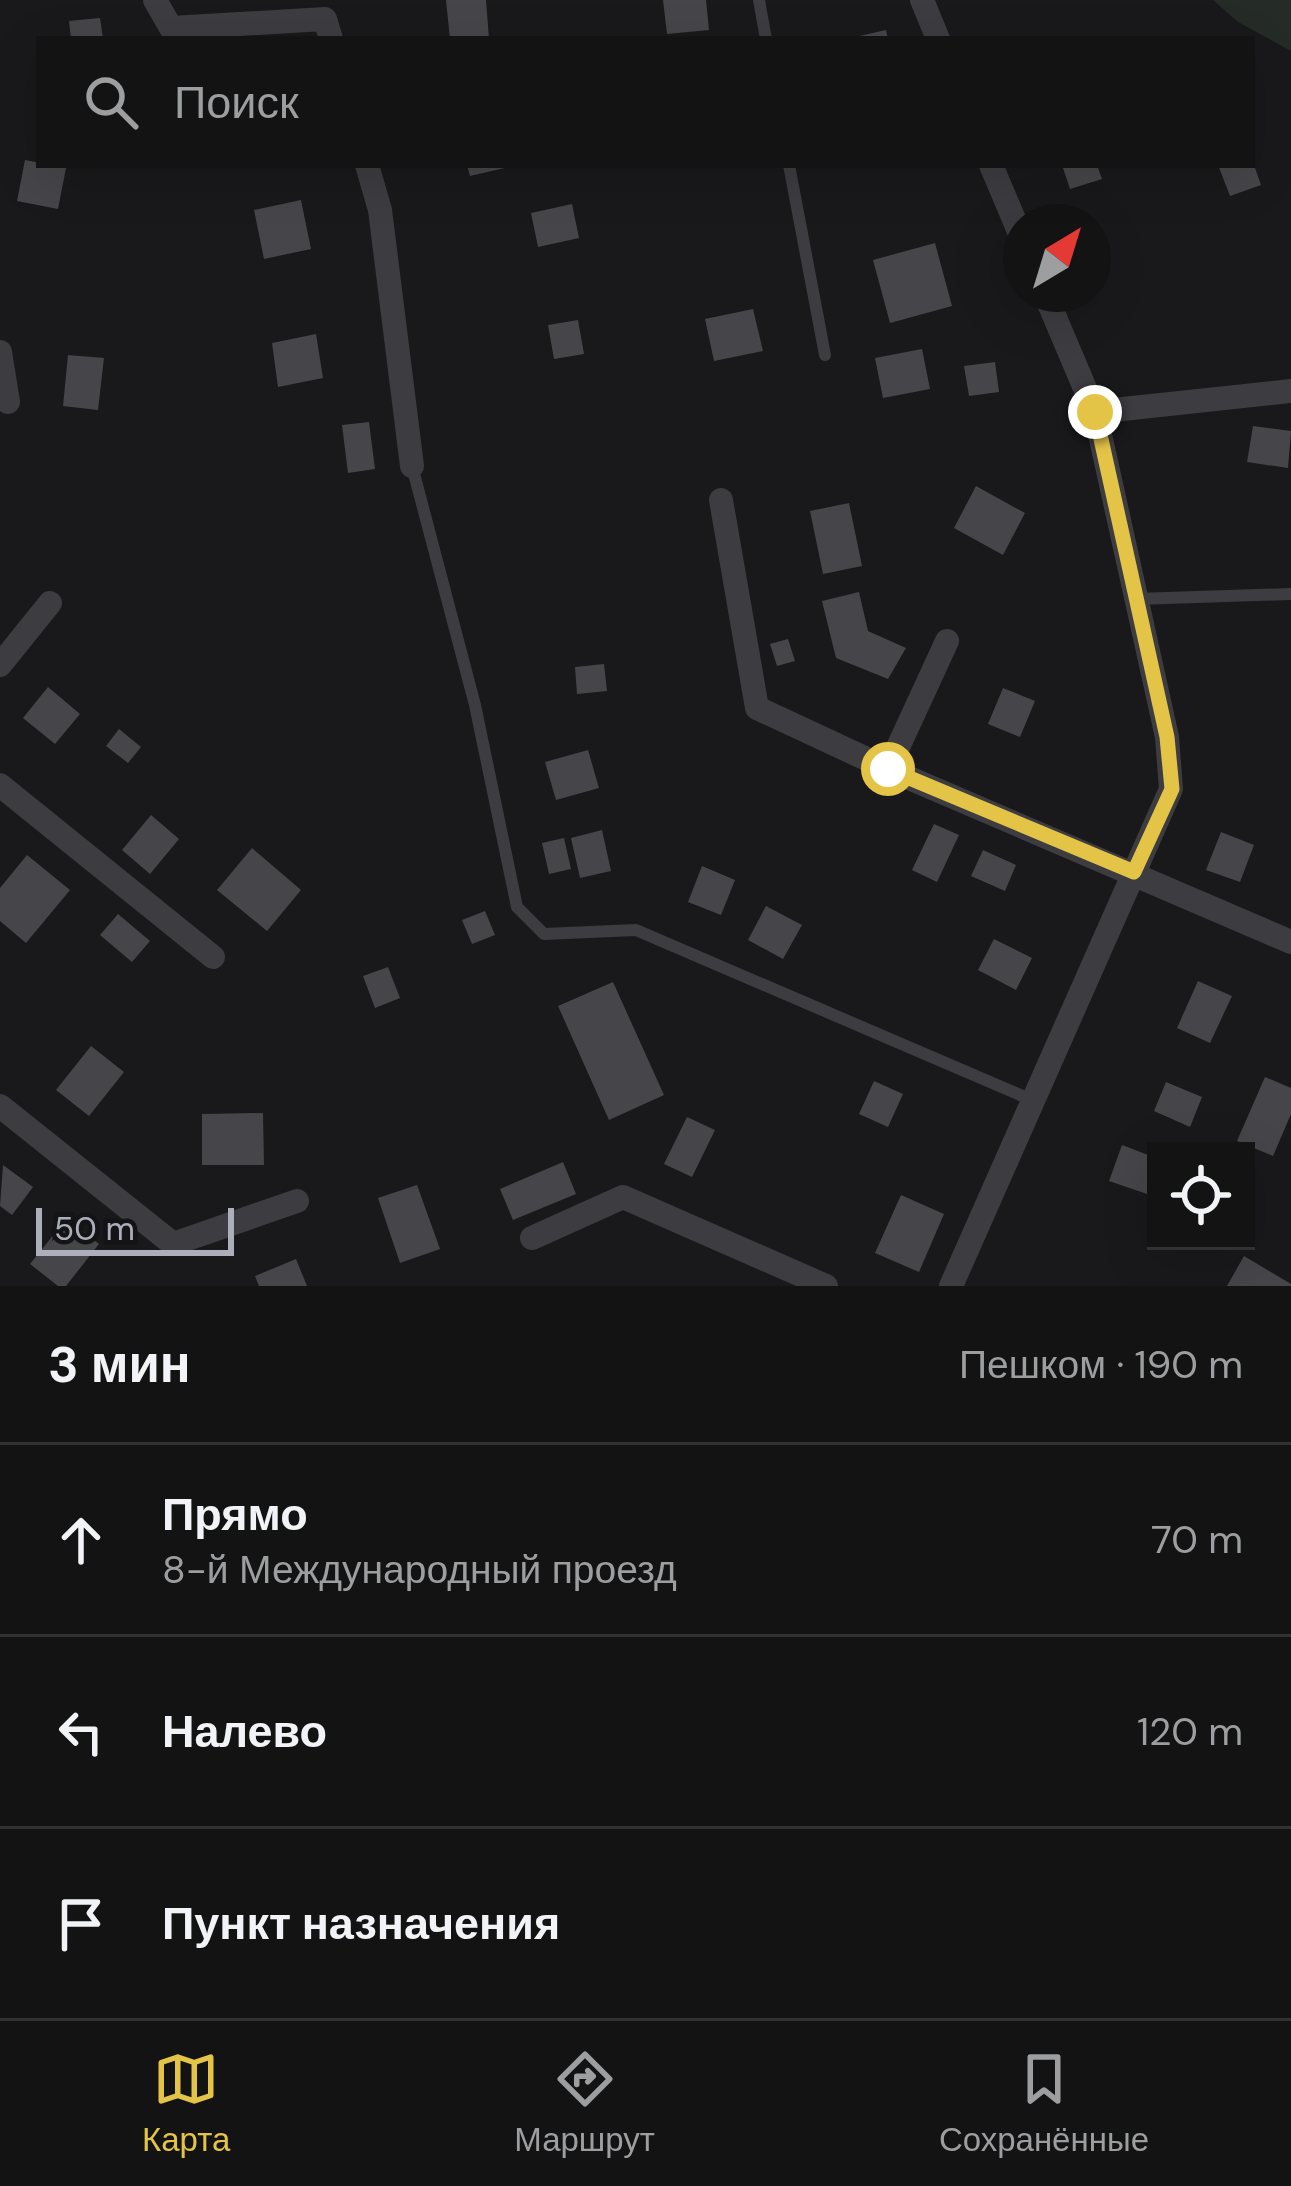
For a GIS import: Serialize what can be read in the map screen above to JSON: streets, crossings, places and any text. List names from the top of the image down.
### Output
{
  "scale_bar": "50 m",
  "north": "top right",
  "page": {
    "search": "Поиск",
    "scale": "50 m",
    "heading": ["3 мин", "Пешком · 190 m"],
    "list": [
      ["Прямо", "8-й Международный проезд", "70 m"],
      ["Налево", "120 m"],
      "Пункт назначения"
    ],
    "nav": ["Карта", "Маршрут", "Сохранённые"]
  }
}
